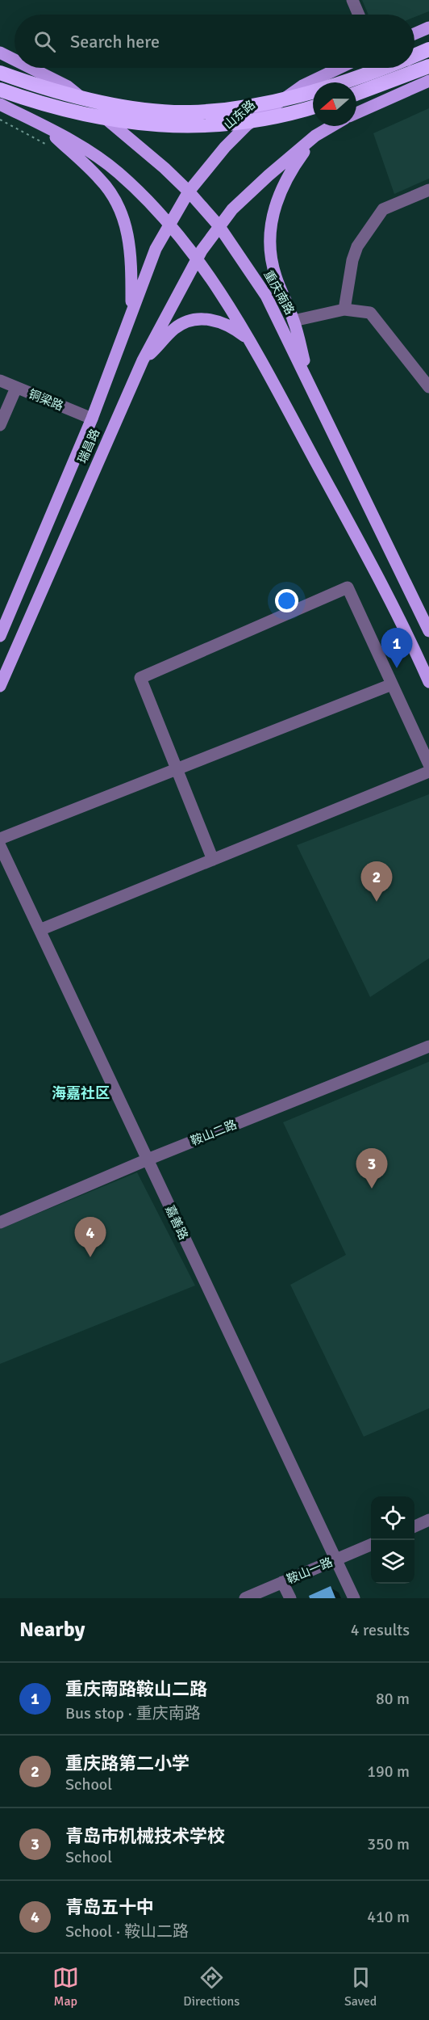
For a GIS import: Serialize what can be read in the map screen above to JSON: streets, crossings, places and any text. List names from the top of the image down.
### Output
{
  "streets": {
    "main road": ["山东路", "重庆南路", "瑞昌路"],
    "street": [
      "铜梁路",
      "鞍山二路",
      "嘉善路",
      "鞍山一路"
    ]
  },
  "crossings": [
    ["山东路", "重庆南路"],
    ["山东路", "瑞昌路"],
    ["重庆南路", "瑞昌路"],
    ["铜梁路", "瑞昌路"],
    ["鞍山二路", "嘉善路"],
    ["嘉善路", "鞍山一路"]
  ],
  "districts": ["海嘉社区"],
  "north": "left",
  "page": {
    "search": "Search here",
    "pins": [
      "1",
      "2",
      "3",
      "4"
    ],
    "heading": ["Nearby", "4 results"],
    "list": [
      {
        "mark": "1",
        "name": "重庆南路鞍山二路",
        "note": "Bus stop · 重庆南路",
        "value": "80 m"
      },
      {
        "mark": "2",
        "name": "重庆路第二小学",
        "note": "School",
        "value": "190 m"
      },
      {
        "mark": "3",
        "name": "青岛市机械技术学校",
        "note": "School",
        "value": "350 m"
      },
      {
        "mark": "4",
        "name": "青岛五十中",
        "note": "School · 鞍山二路",
        "value": "410 m"
      }
    ],
    "nav": ["Map", "Directions", "Saved"]
  }
}
